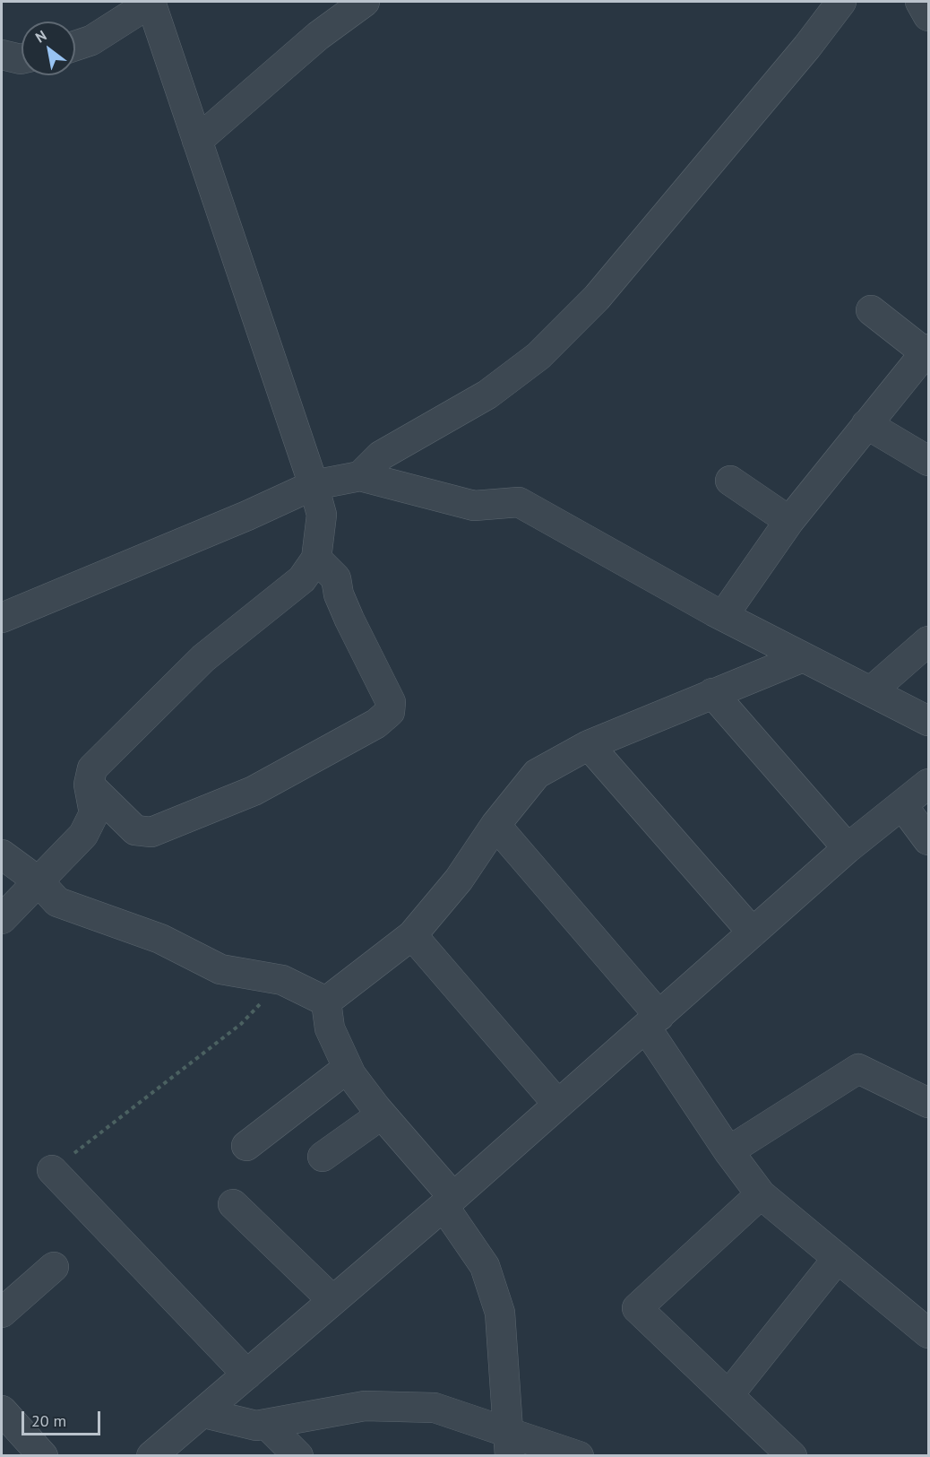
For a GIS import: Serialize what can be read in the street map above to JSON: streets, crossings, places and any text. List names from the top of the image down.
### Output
{
  "scale_bar": "20 m",
  "north": "top left"
}
